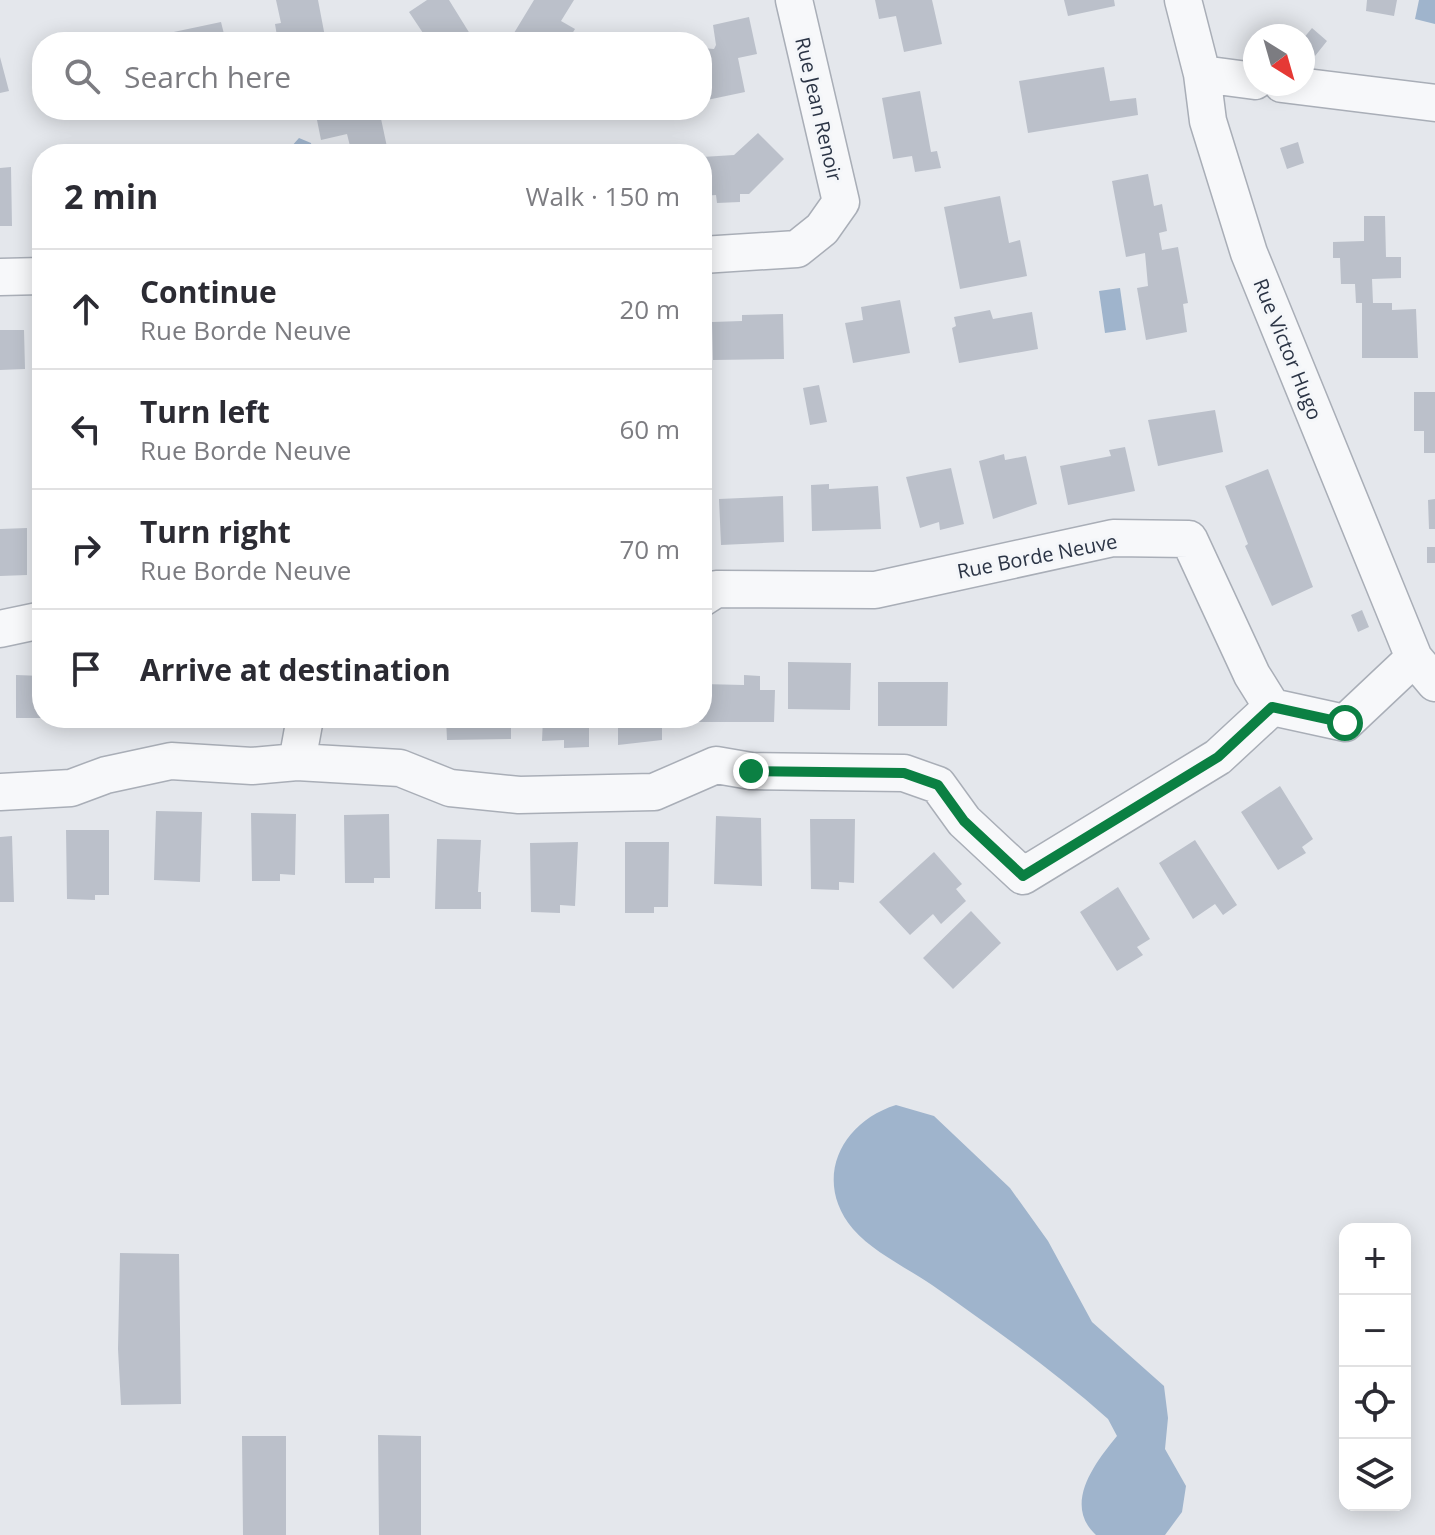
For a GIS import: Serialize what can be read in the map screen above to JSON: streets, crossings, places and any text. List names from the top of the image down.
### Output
{
  "streets": {
    "street": ["Rue Jean Renoir", "Rue Victor Hugo", "Rue Borde Neuve"]
  },
  "north": "bottom right",
  "page": {
    "search": "Search here",
    "heading": ["2 min", "Walk · 150 m"],
    "list": [
      ["Continue", "Rue Borde Neuve", "20 m"],
      ["Turn left", "Rue Borde Neuve", "60 m"],
      ["Turn right", "Rue Borde Neuve", "70 m"],
      "Arrive at destination"
    ],
    "map_buttons": ["+", "−"]
  }
}
